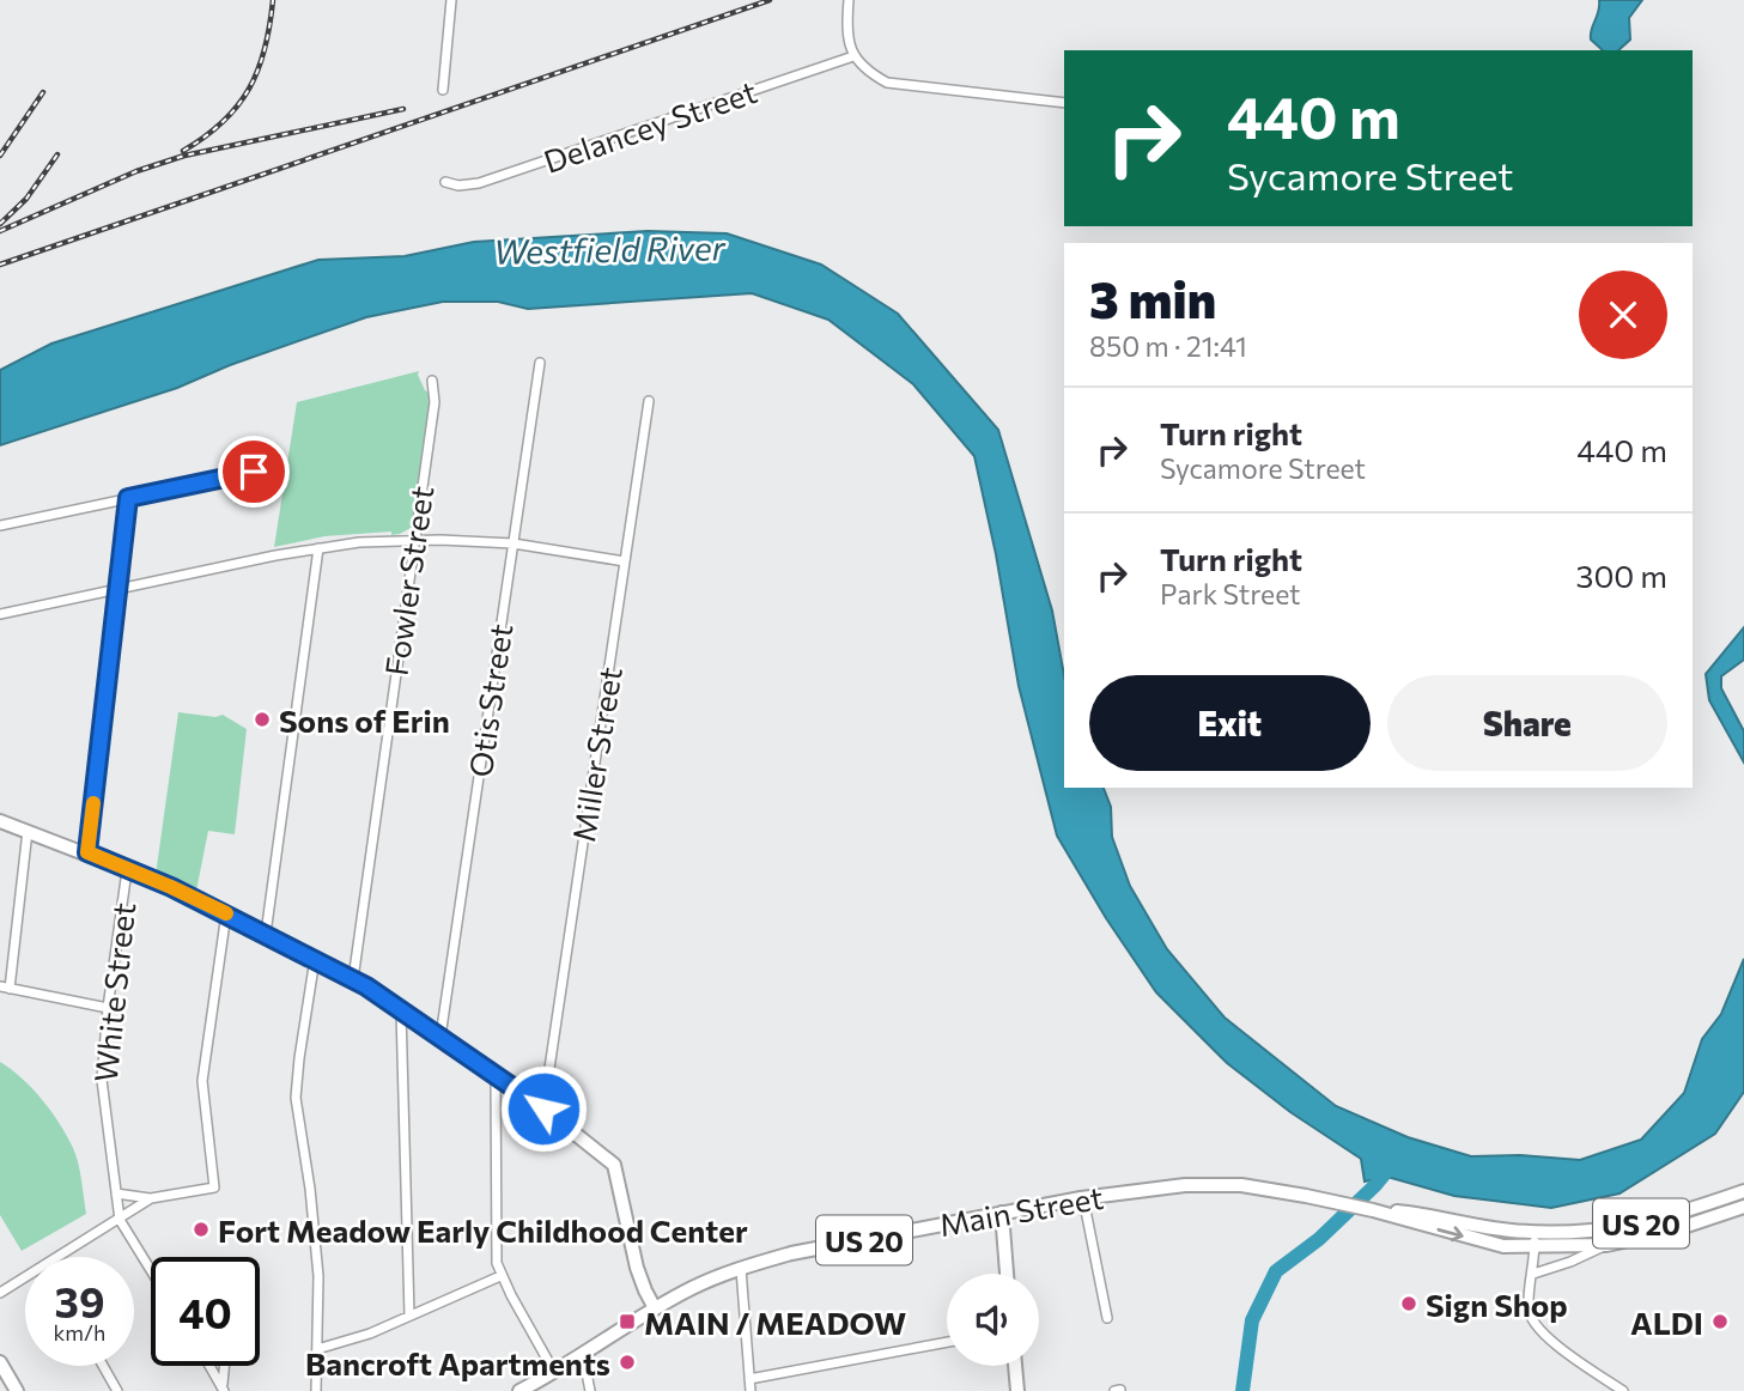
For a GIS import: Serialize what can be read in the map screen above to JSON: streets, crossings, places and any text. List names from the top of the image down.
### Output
{
  "streets": {
    "main road": ["Main Street", "US 20"],
    "street": [
      "Delancey Street",
      "Fowler Street",
      "Otis Street",
      "Miller Street",
      "White Street"
    ]
  },
  "crossings": [
    ["Main Street", "US 20"]
  ],
  "water": ["Westfield River"],
  "places": {
    "other": [
      "Sons of Erin",
      "Fort Meadow Early Childhood Center",
      "Sign Shop",
      "ALDI",
      "Bancroft Apartments"
    ],
    "transit": ["MAIN / MEADOW"]
  },
  "page": {
    "turn": ["440 m", "Sycamore Street"],
    "heading": ["3 min", "850 m · 21:41"],
    "list": [
      {
        "name": "Turn right",
        "note": "Sycamore Street",
        "value": "440 m"
      },
      {
        "name": "Turn right",
        "note": "Park Street",
        "value": "300 m"
      }
    ],
    "buttons": ["Exit", "Share"],
    "speed": "39 km/h",
    "limit": "40"
  }
}
